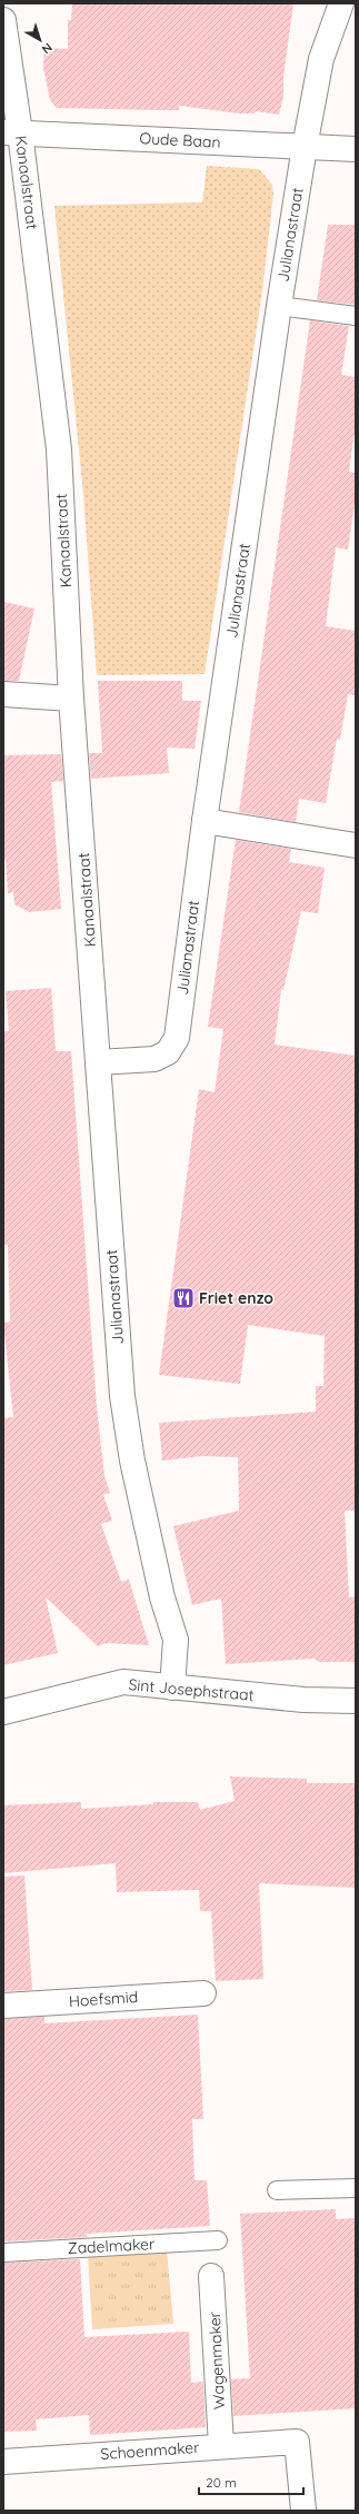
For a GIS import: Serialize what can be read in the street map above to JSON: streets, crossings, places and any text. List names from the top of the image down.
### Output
{
  "streets": {
    "street": [
      "Oude Baan",
      "Kanaalstraat",
      "Julianastraat",
      "Sint Josephstraat",
      "Hoefsmid",
      "Wagenmaker",
      "Schoenmaker"
    ],
    "lane": ["Zadelmaker"]
  },
  "crossings": [
    ["Oude Baan", "Kanaalstraat"],
    ["Oude Baan", "Julianastraat"],
    ["Kanaalstraat", "Julianastraat"],
    ["Julianastraat", "Sint Josephstraat"],
    ["Wagenmaker", "Schoenmaker"]
  ],
  "places": {
    "restaurant": ["Friet enzo"]
  },
  "scale_bar": "20 m",
  "north": "bottom right"
}
